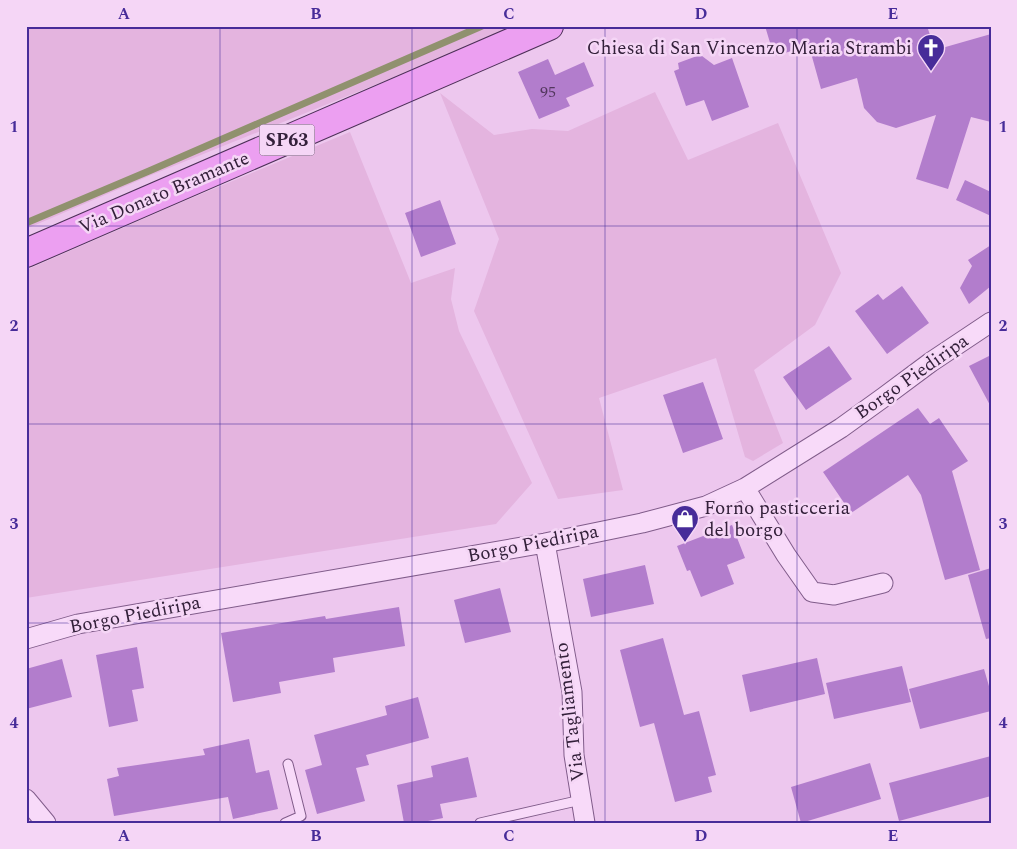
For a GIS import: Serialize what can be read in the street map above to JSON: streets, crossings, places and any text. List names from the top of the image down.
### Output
{
  "streets": {
    "main road": ["SP63", "Via Donato Bramante"],
    "street": ["Borgo Piediripa", "Via Tagliamento"]
  },
  "crossings": [
    ["Borgo Piediripa", "Via Tagliamento"]
  ],
  "places": {
    "church": ["Chiesa di San Vincenzo Maria Strambi"],
    "shop": ["Forno pasticceria del borgo"]
  },
  "house_numbers": ["95"],
  "grid": {
    "columns": [
      "A",
      "B",
      "C",
      "D",
      "E"
    ],
    "rows": [
      "1",
      "2",
      "3",
      "4"
    ]
  }
}
